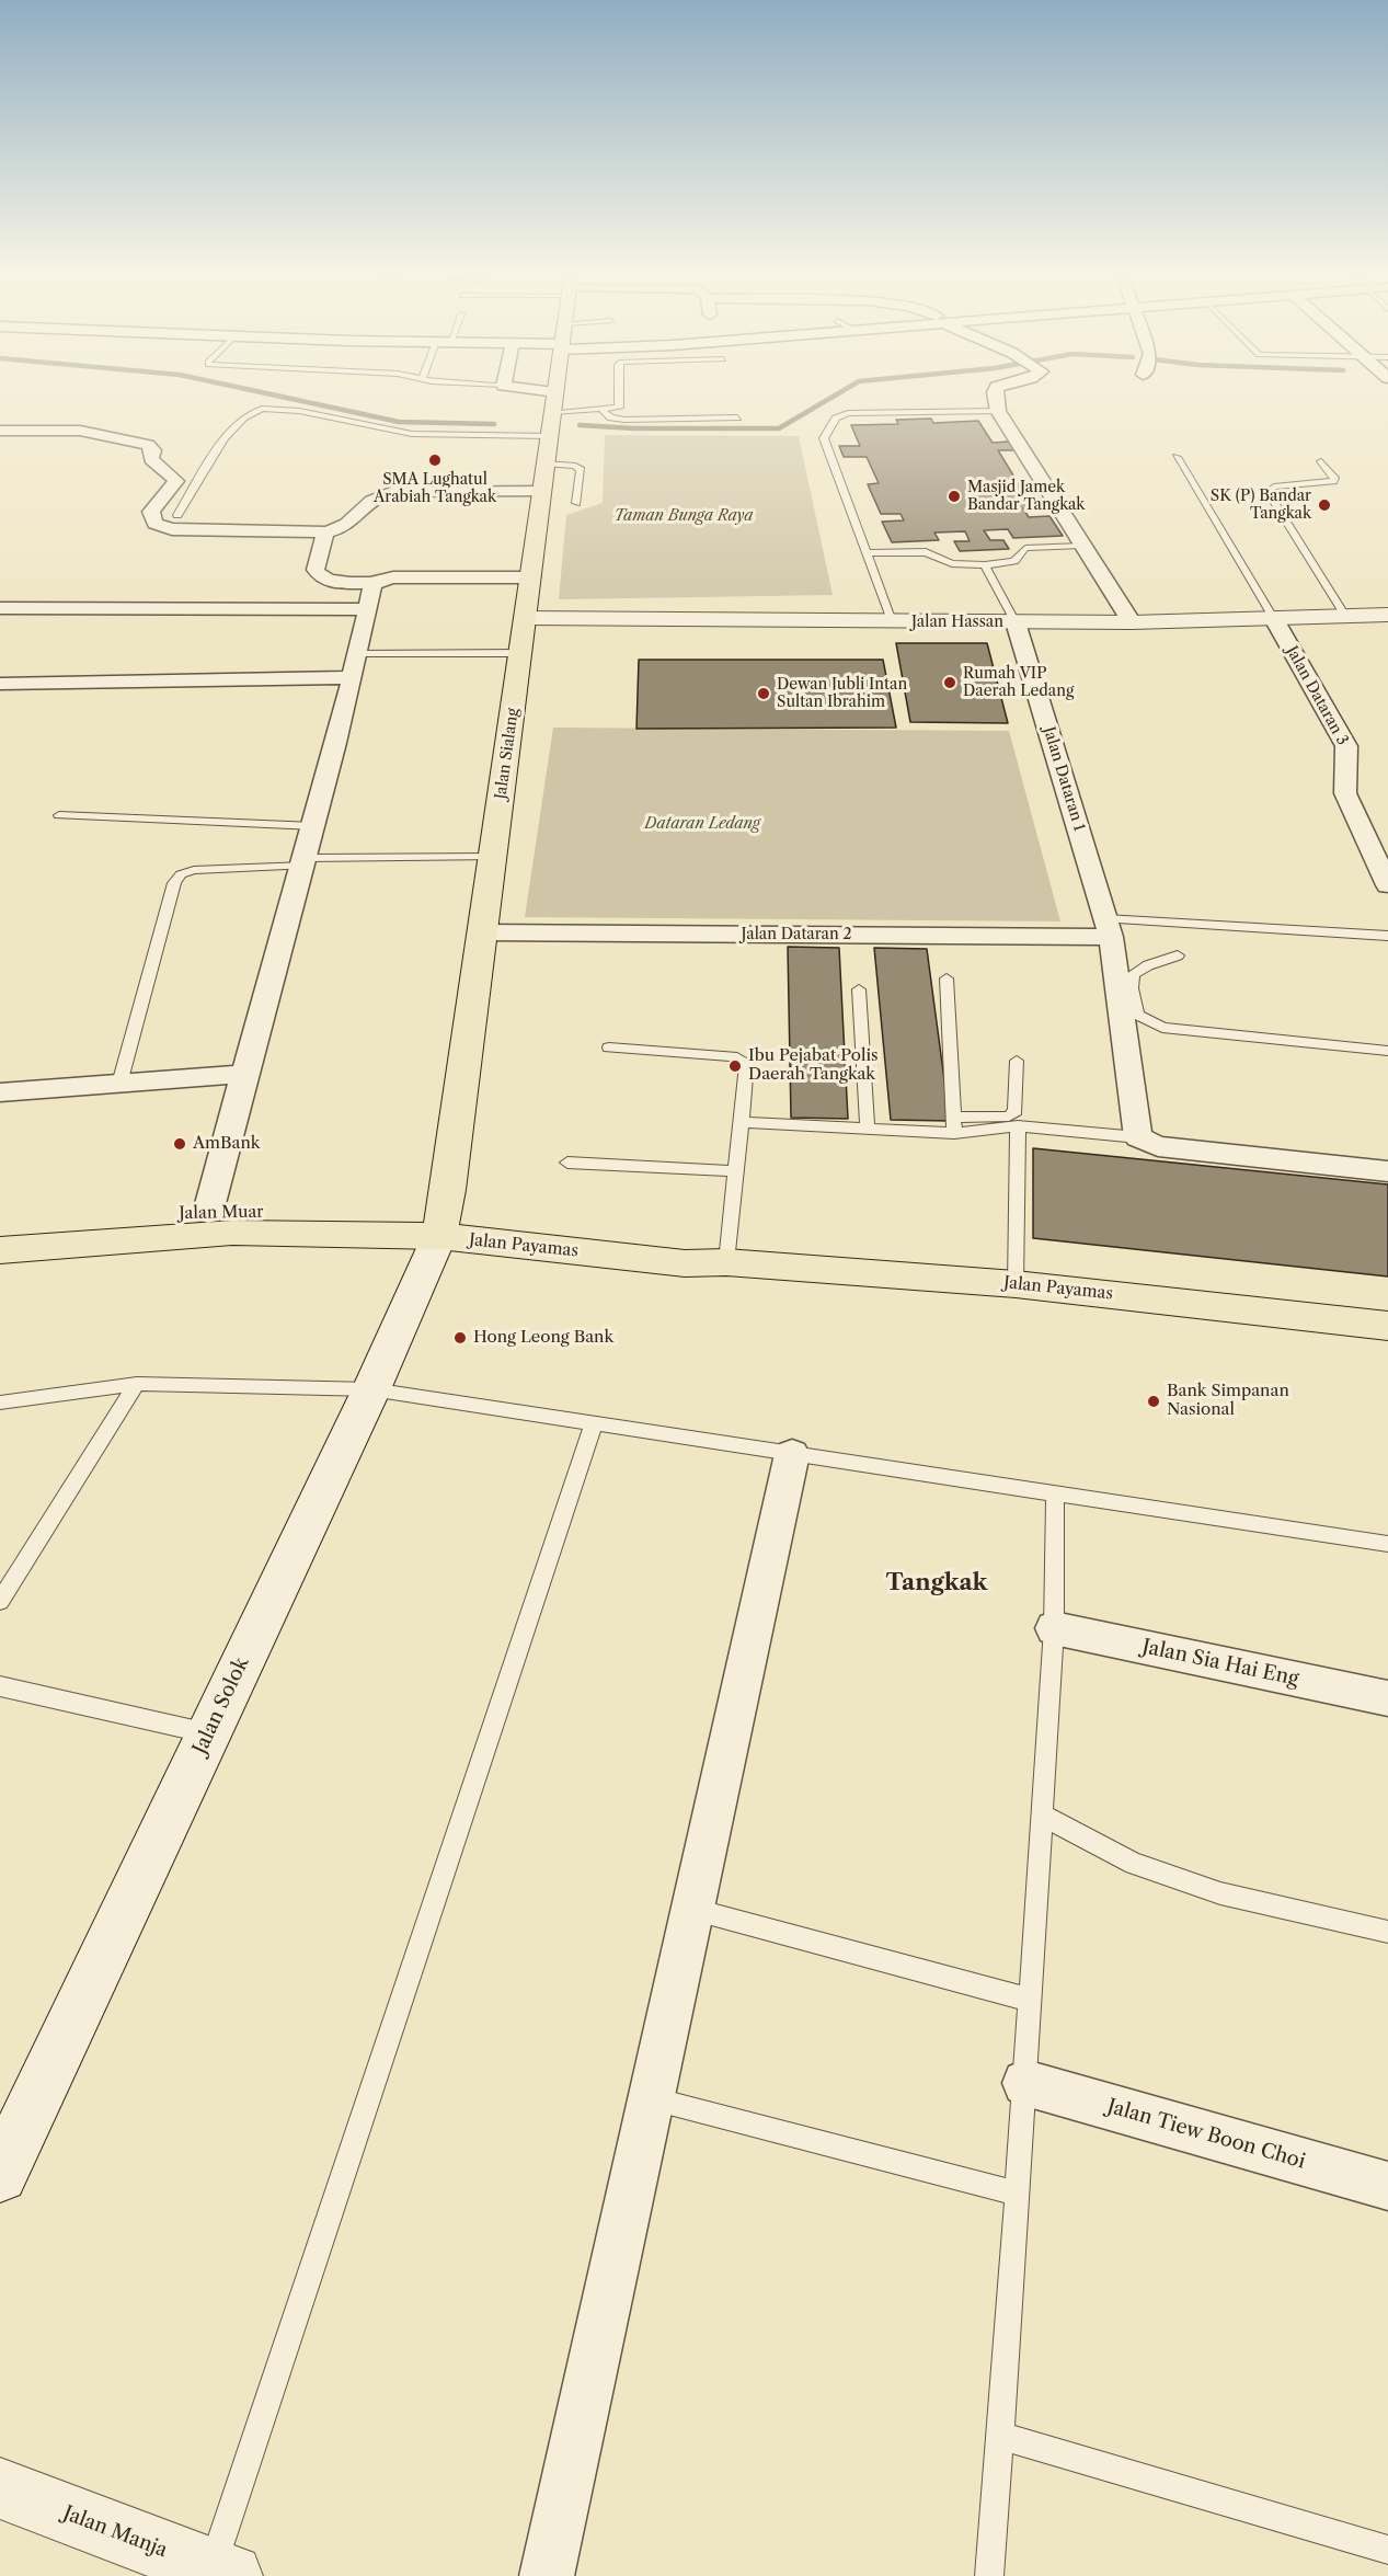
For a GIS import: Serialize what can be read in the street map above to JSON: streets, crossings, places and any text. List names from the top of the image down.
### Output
{
  "streets": {
    "main road": ["Jalan Sialang", "Jalan Muar", "Jalan Payamas"],
    "street": [
      "Jalan Hassan",
      "Jalan Dataran 3",
      "Jalan Dataran 1",
      "Jalan Dataran 2",
      "Jalan Sia Hai Eng",
      "Jalan Solok",
      "Jalan Tiew Boon Choi",
      "Jalan Manja"
    ]
  },
  "crossings": [
    ["Jalan Hassan", "Jalan Dataran 3"],
    ["Jalan Hassan", "Jalan Sialang"],
    ["Jalan Hassan", "Jalan Dataran 1"],
    ["Jalan Sialang", "Jalan Dataran 2"],
    ["Jalan Sialang", "Jalan Muar"],
    ["Jalan Sialang", "Jalan Payamas"],
    ["Jalan Sialang", "Jalan Solok"],
    ["Jalan Dataran 1", "Jalan Dataran 2"],
    ["Jalan Muar", "Jalan Payamas"],
    ["Jalan Muar", "Jalan Solok"],
    ["Jalan Payamas", "Jalan Solok"]
  ],
  "districts": ["Tangkak"],
  "parks": ["Taman Bunga Raya", "Dataran Ledang"],
  "places": [
    "SMA Lughatul Arabiah Tangkak",
    "Masjid Jamek Bandar Tangkak",
    "SK (P) Bandar Tangkak",
    "Rumah VIP Daerah Ledang",
    "Dewan Jubli Intan Sultan Ibrahim",
    "Ibu Pejabat Polis Daerah Tangkak",
    "AmBank",
    "Hong Leong Bank",
    "Bank Simpanan Nasional"
  ]
}
